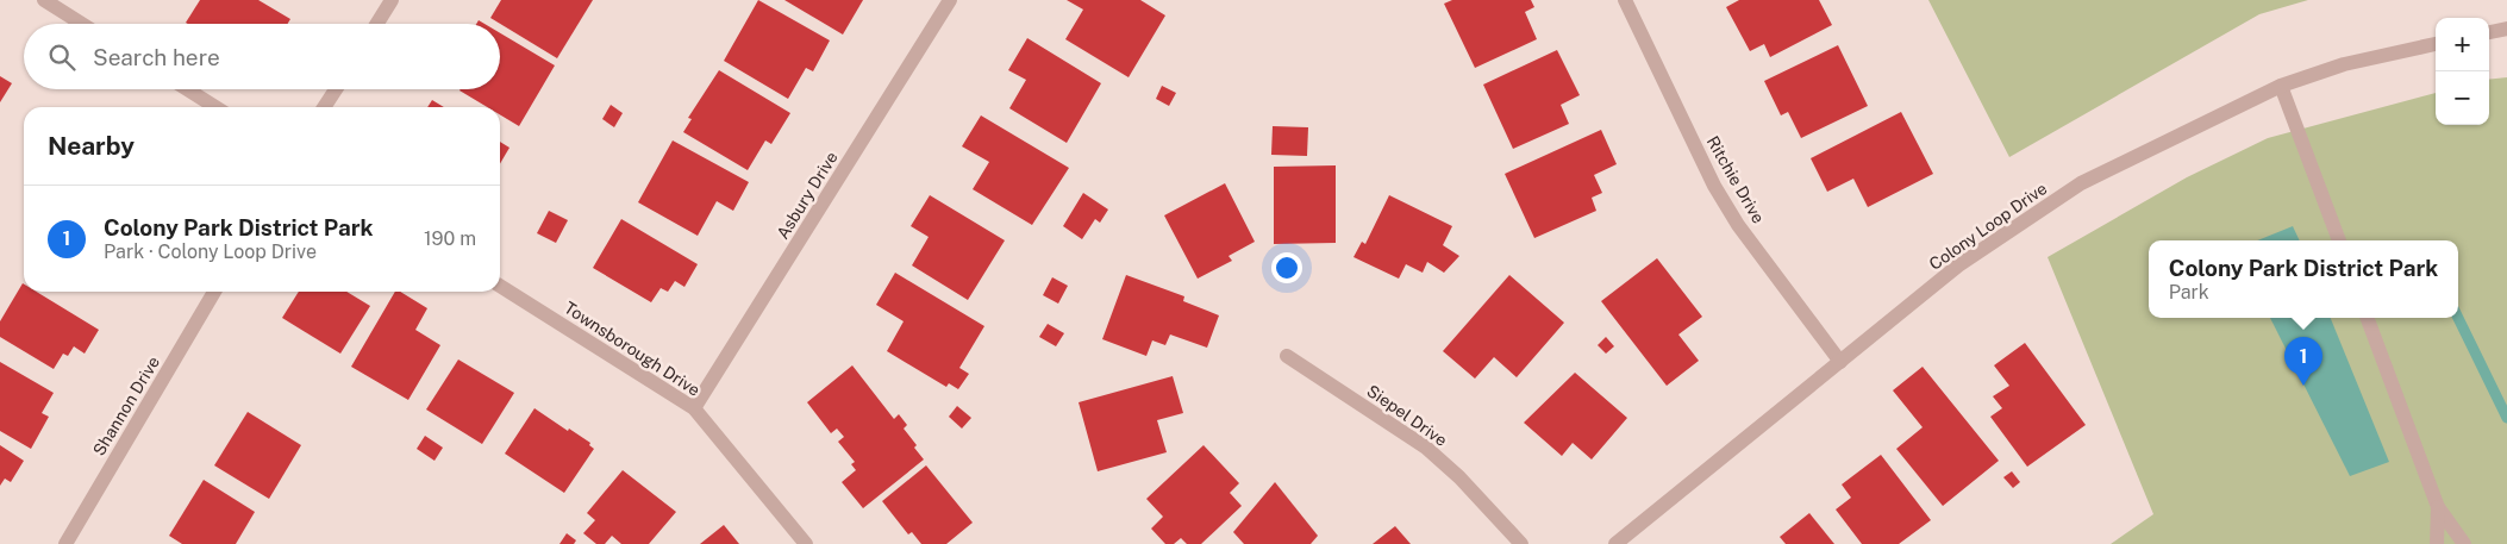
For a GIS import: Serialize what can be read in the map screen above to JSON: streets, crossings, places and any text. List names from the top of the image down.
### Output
{
  "streets": {
    "street": [
      "Ritchie Drive",
      "Asbury Drive",
      "Colony Loop Drive",
      "Townsborough Drive",
      "Shannon Drive",
      "Siepel Drive"
    ]
  },
  "crossings": [
    ["Ritchie Drive", "Colony Loop Drive"],
    ["Asbury Drive", "Townsborough Drive"]
  ],
  "page": {
    "map_buttons": ["+", "−"],
    "search": "Search here",
    "heading": "Nearby",
    "list": [
      {
        "mark": "1",
        "name": "Colony Park District Park",
        "note": "Park · Colony Loop Drive",
        "value": "190 m"
      }
    ],
    "popup": ["Colony Park District Park", "Park"],
    "pins": "1"
  }
}
